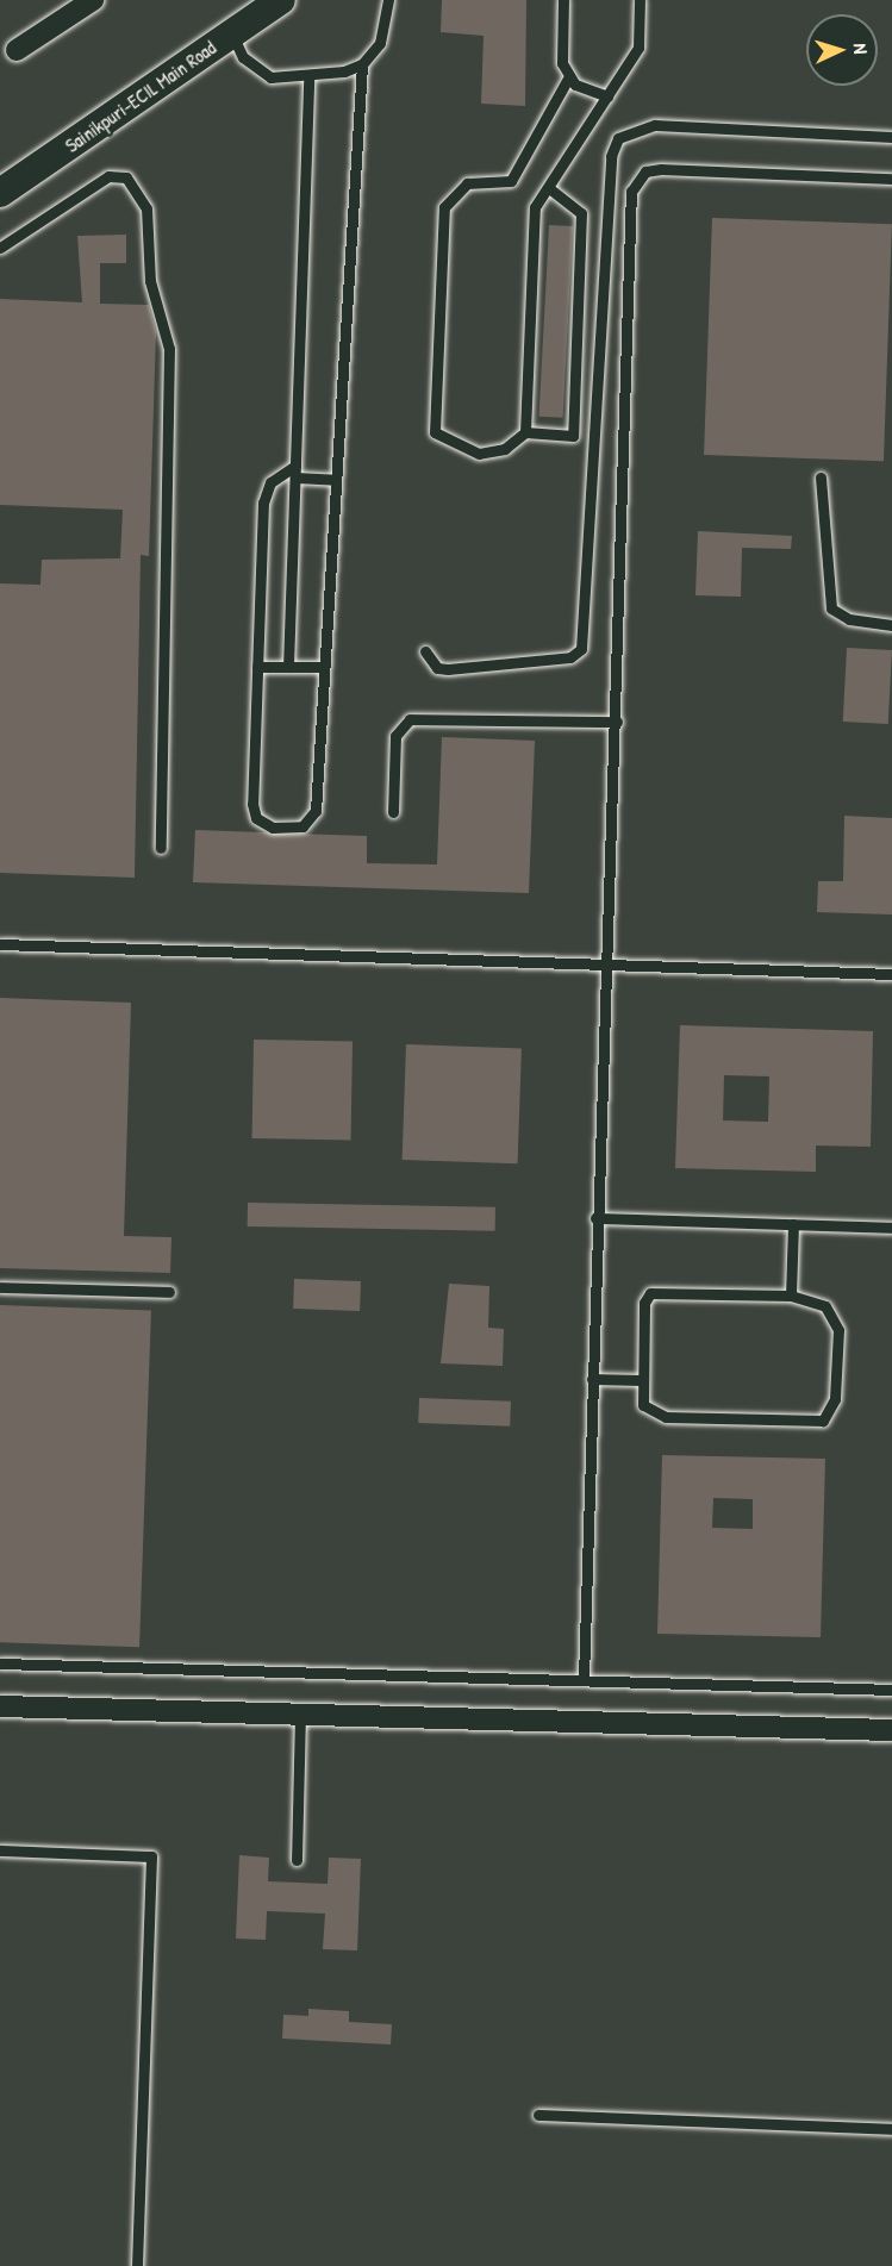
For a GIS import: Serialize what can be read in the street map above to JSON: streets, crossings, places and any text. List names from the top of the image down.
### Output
{
  "streets": {
    "street": ["Sainikpuri-ECIL Main Road"]
  },
  "north": "right"
}
